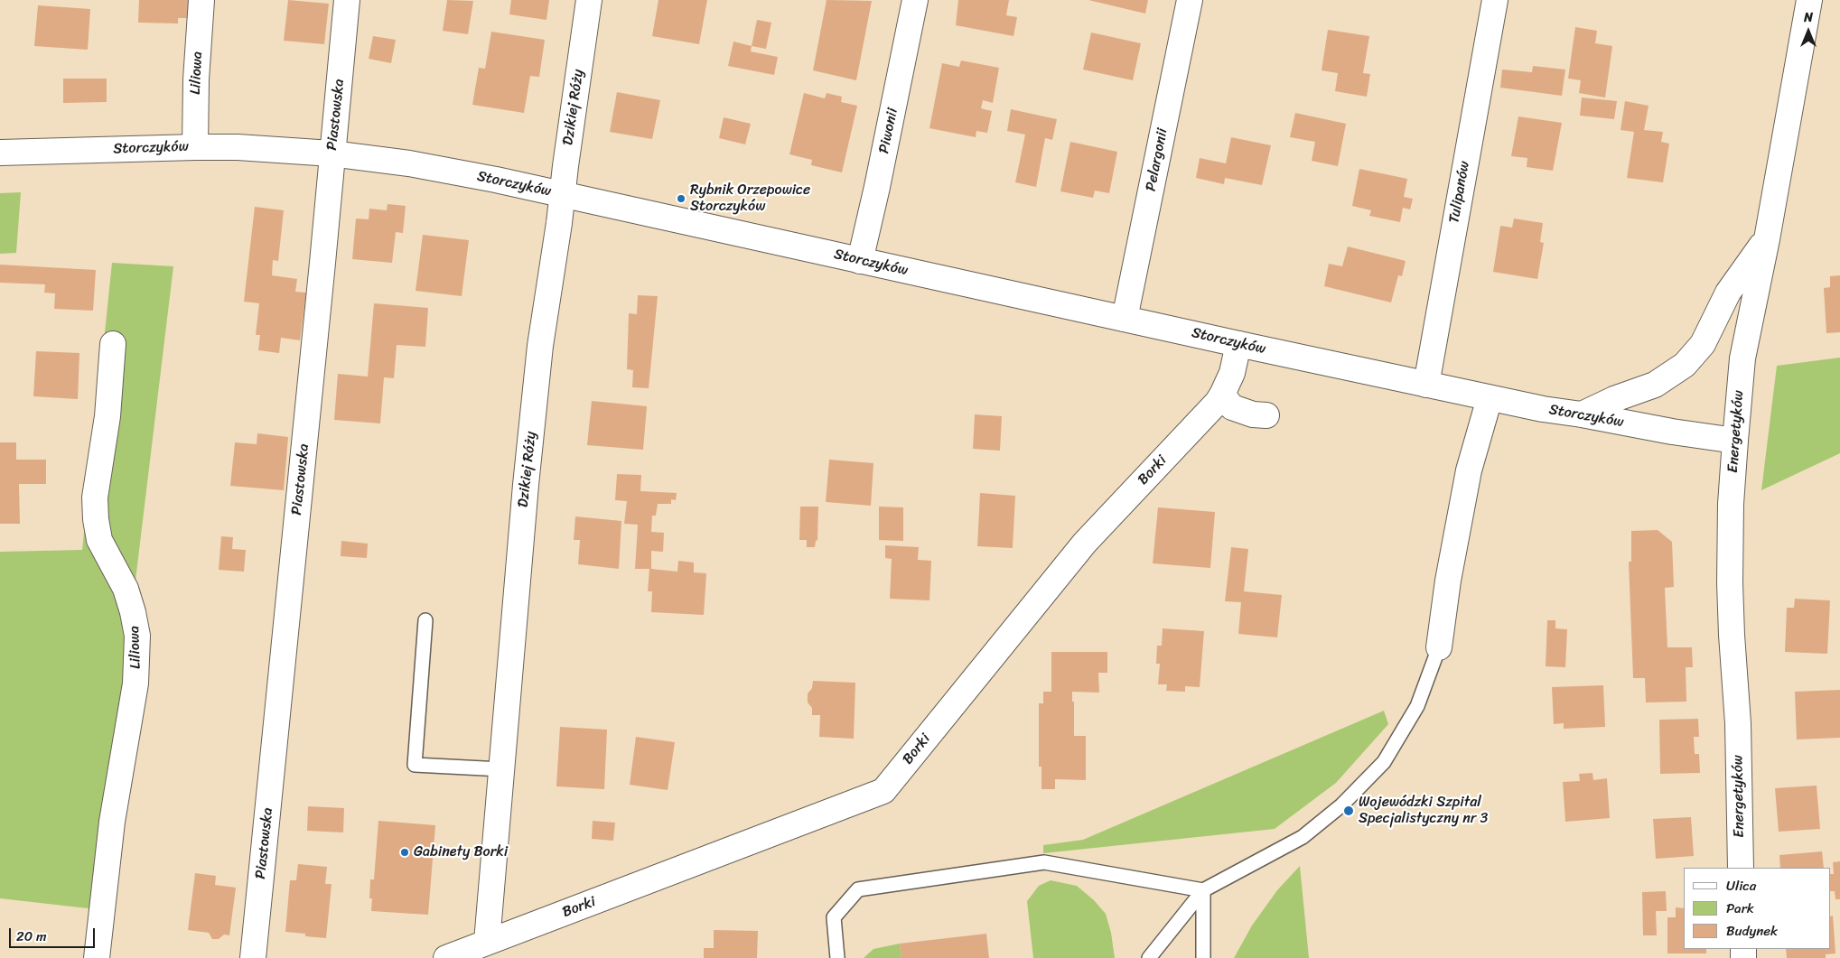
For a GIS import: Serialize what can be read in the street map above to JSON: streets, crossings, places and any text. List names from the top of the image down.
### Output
{
  "streets": {
    "street": [
      "Liliowa",
      "Dzikiej Róży",
      "Piastowska",
      "Piwonii",
      "Storczyków",
      "Pelargonii",
      "Tulipanów",
      "Energetyków",
      "Borki"
    ]
  },
  "crossings": [
    ["Liliowa", "Storczyków"],
    ["Dzikiej Róży", "Storczyków"],
    ["Dzikiej Róży", "Borki"],
    ["Piastowska", "Storczyków"],
    ["Piwonii", "Storczyków"],
    ["Storczyków", "Pelargonii"],
    ["Storczyków", "Tulipanów"],
    ["Storczyków", "Energetyków"],
    ["Storczyków", "Borki"]
  ],
  "places": ["Rybnik Orzepowice Storczyków", "Wojewódzki Szpital Specjalistyczny nr 3", "Gabinety Borki"],
  "legend": ["Ulica", "Park", "Budynek"],
  "scale_bar": "20 m",
  "north": "top"
}
